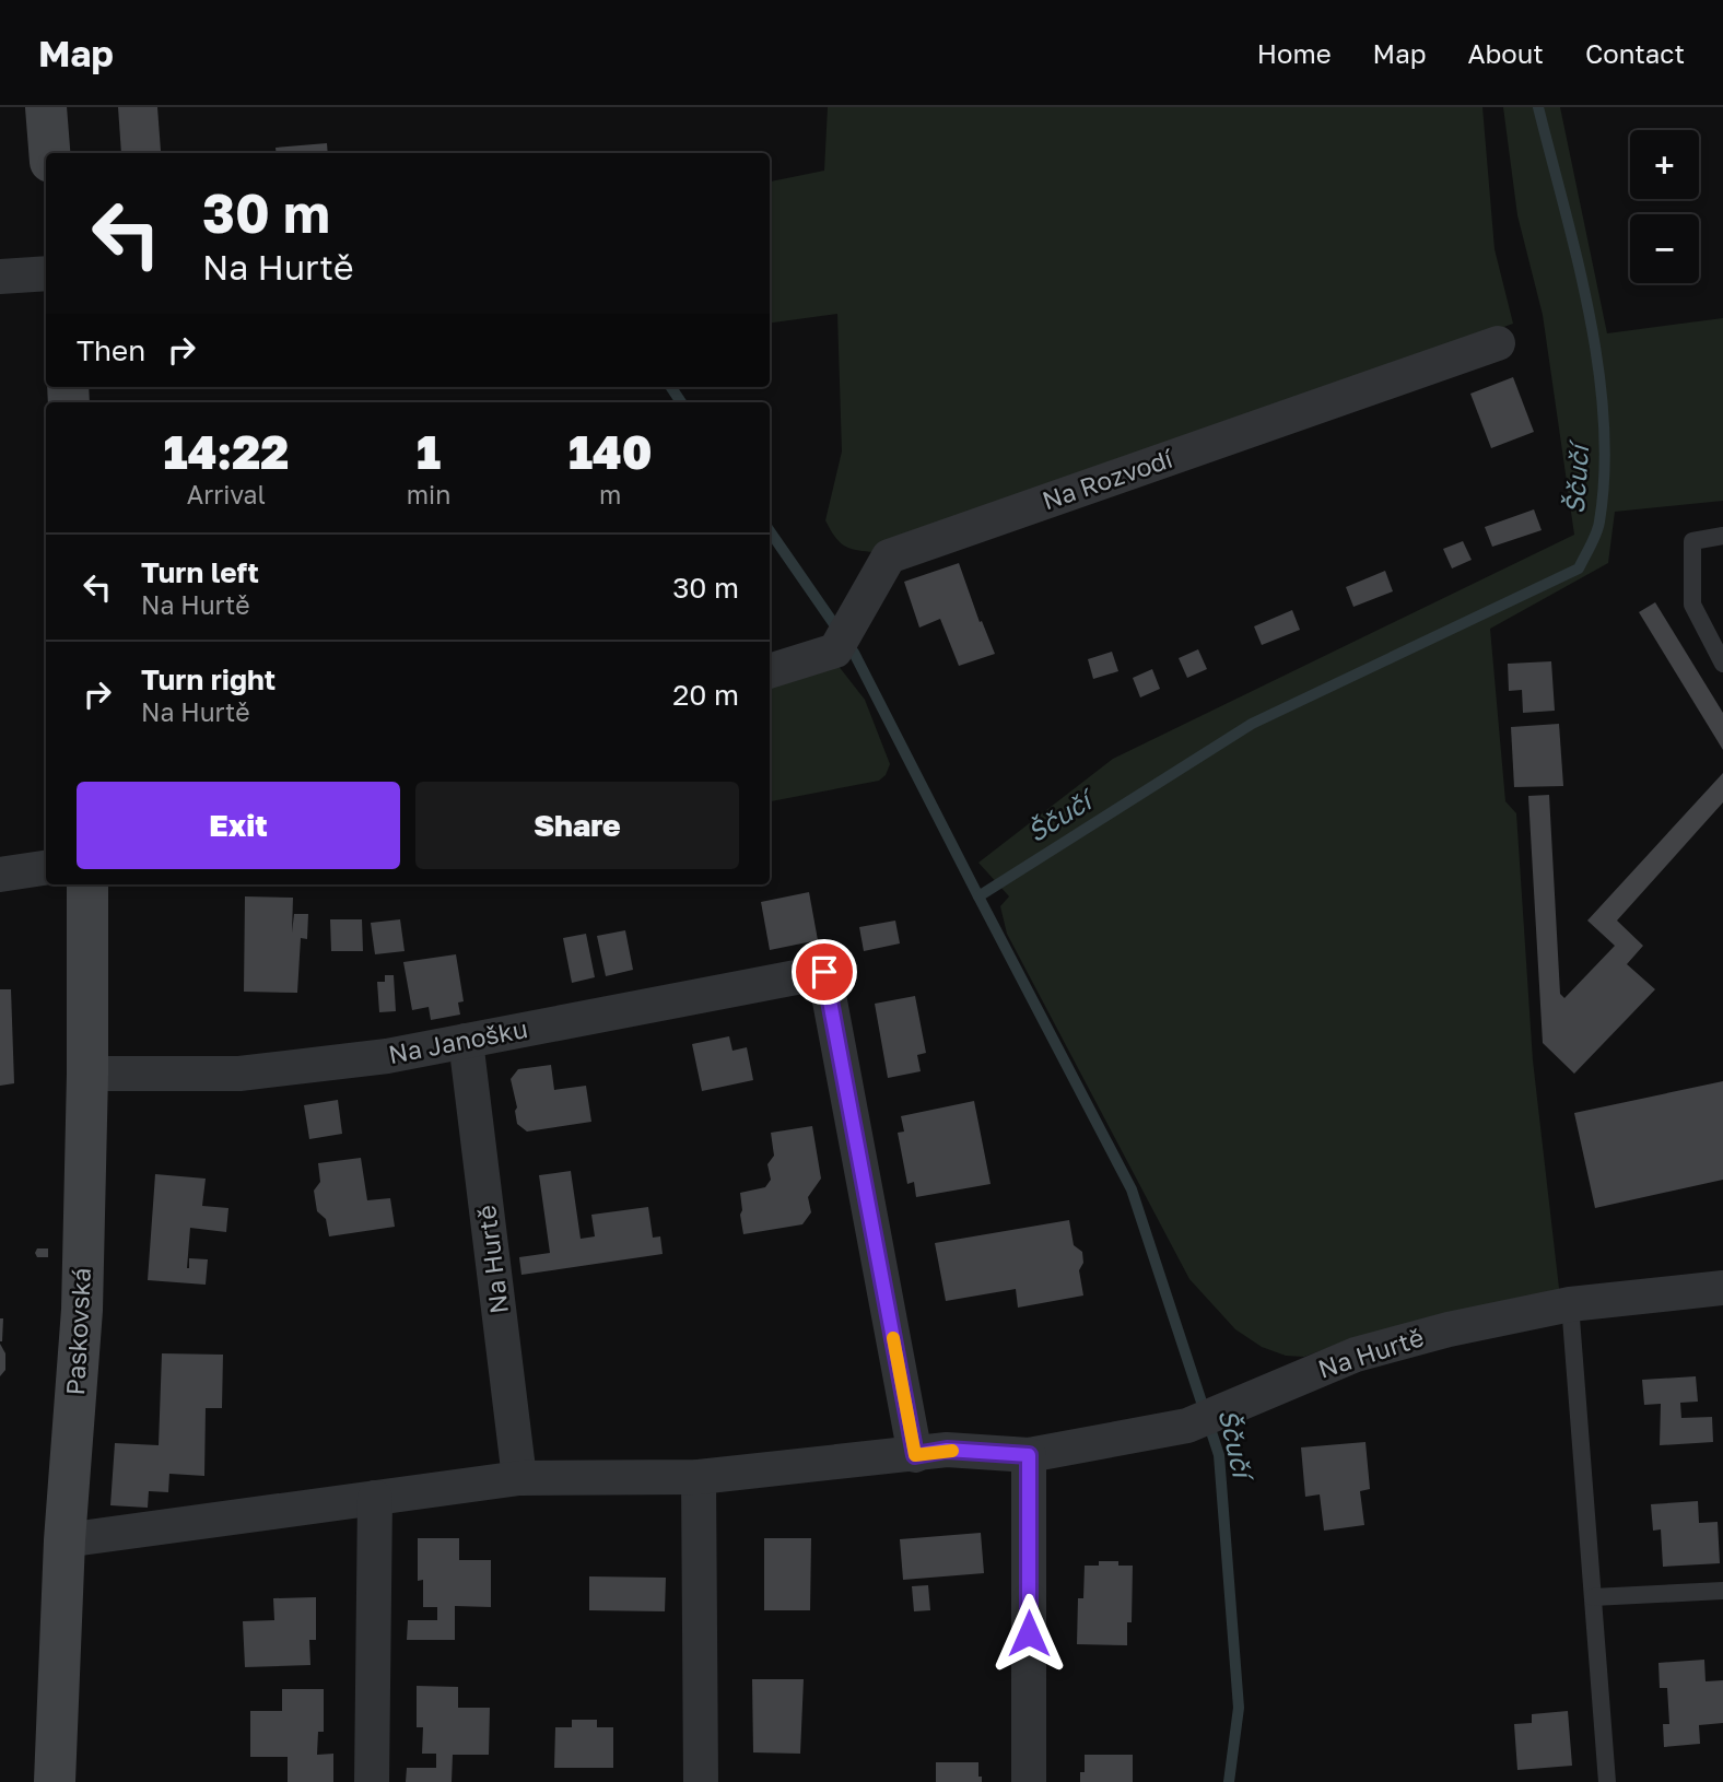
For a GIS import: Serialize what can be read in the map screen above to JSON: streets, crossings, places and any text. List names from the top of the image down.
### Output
{
  "streets": {
    "street": [
      "Na Rozvodí",
      "Na Janošku",
      "Na Hurtě",
      "Paskovská"
    ]
  },
  "crossings": [
    ["Na Janošku", "Na Hurtě"],
    ["Na Janošku", "Paskovská"],
    ["Na Hurtě", "Paskovská"]
  ],
  "water": ["Ščučí"],
  "page": {
    "header": "Map",
    "nav": [
      "Home",
      "Map",
      "About",
      "Contact"
    ],
    "map_buttons": ["+", "−"],
    "turn": ["30 m", "Na Hurtě"],
    "then": "Then",
    "eta": [
      "14:22",
      "Arrival",
      "1",
      "min",
      "140",
      "m"
    ],
    "list": [
      {
        "name": "Turn left",
        "note": "Na Hurtě",
        "value": "30 m"
      },
      {
        "name": "Turn right",
        "note": "Na Hurtě",
        "value": "20 m"
      }
    ],
    "buttons": ["Exit", "Share"]
  }
}
